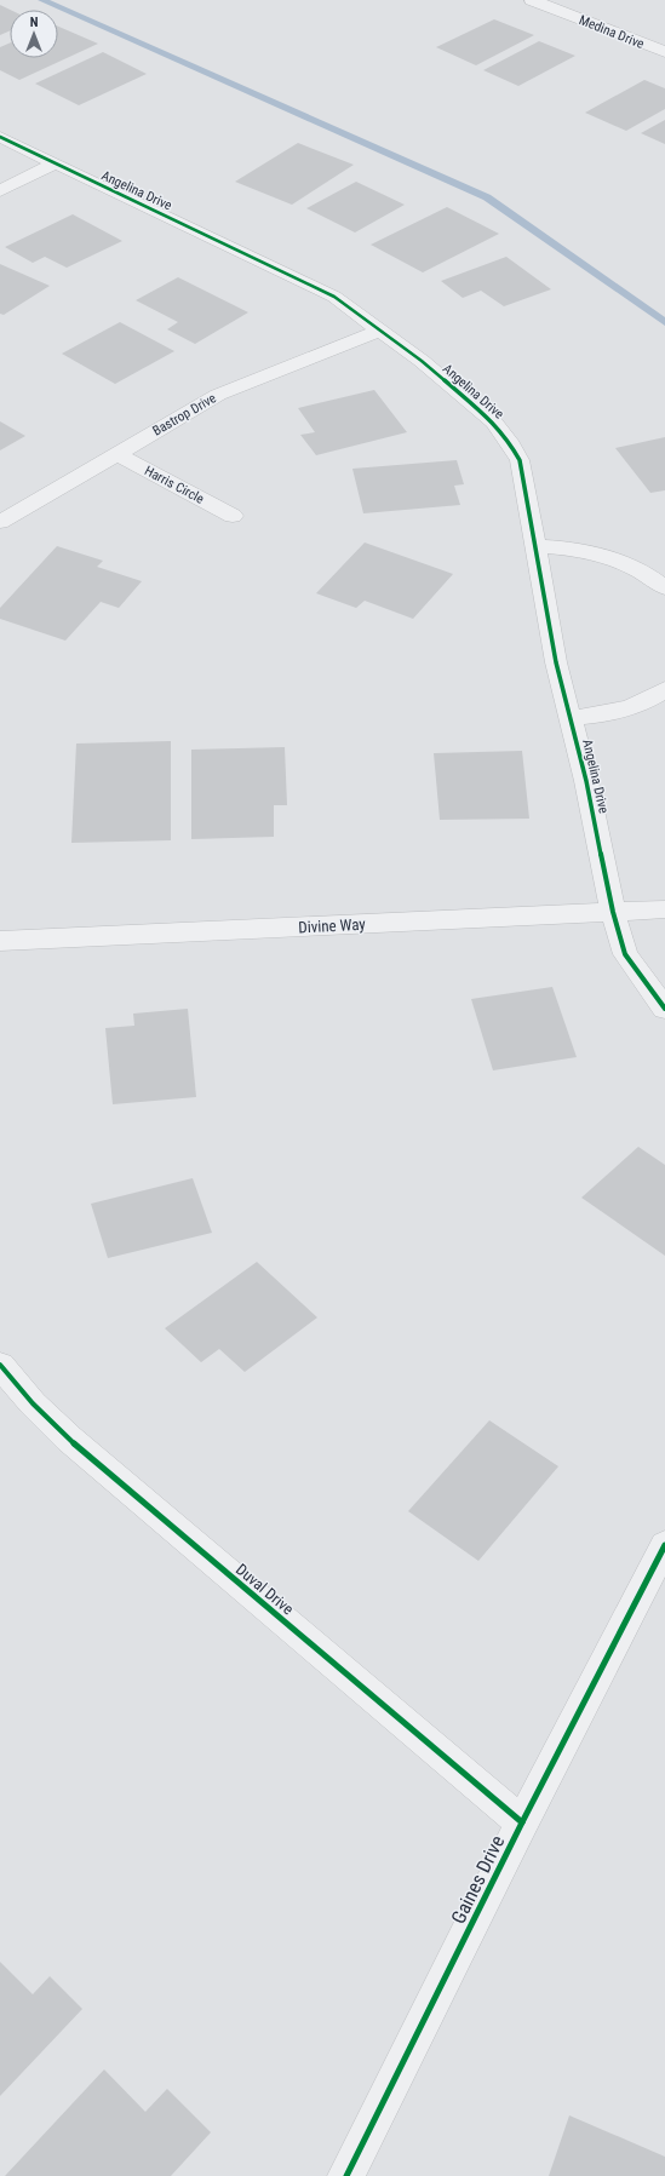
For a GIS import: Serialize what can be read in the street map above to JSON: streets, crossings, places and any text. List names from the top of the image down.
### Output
{
  "streets": {
    "street": [
      "Medina Drive",
      "Angelina Drive",
      "Bastrop Drive",
      "Harris Circle",
      "Divine Way",
      "Duval Drive",
      "Gaines Drive"
    ]
  },
  "crossings": [
    ["Angelina Drive", "Bastrop Drive"],
    ["Angelina Drive", "Divine Way"],
    ["Bastrop Drive", "Harris Circle"],
    ["Duval Drive", "Gaines Drive"]
  ],
  "north": "top"
}
